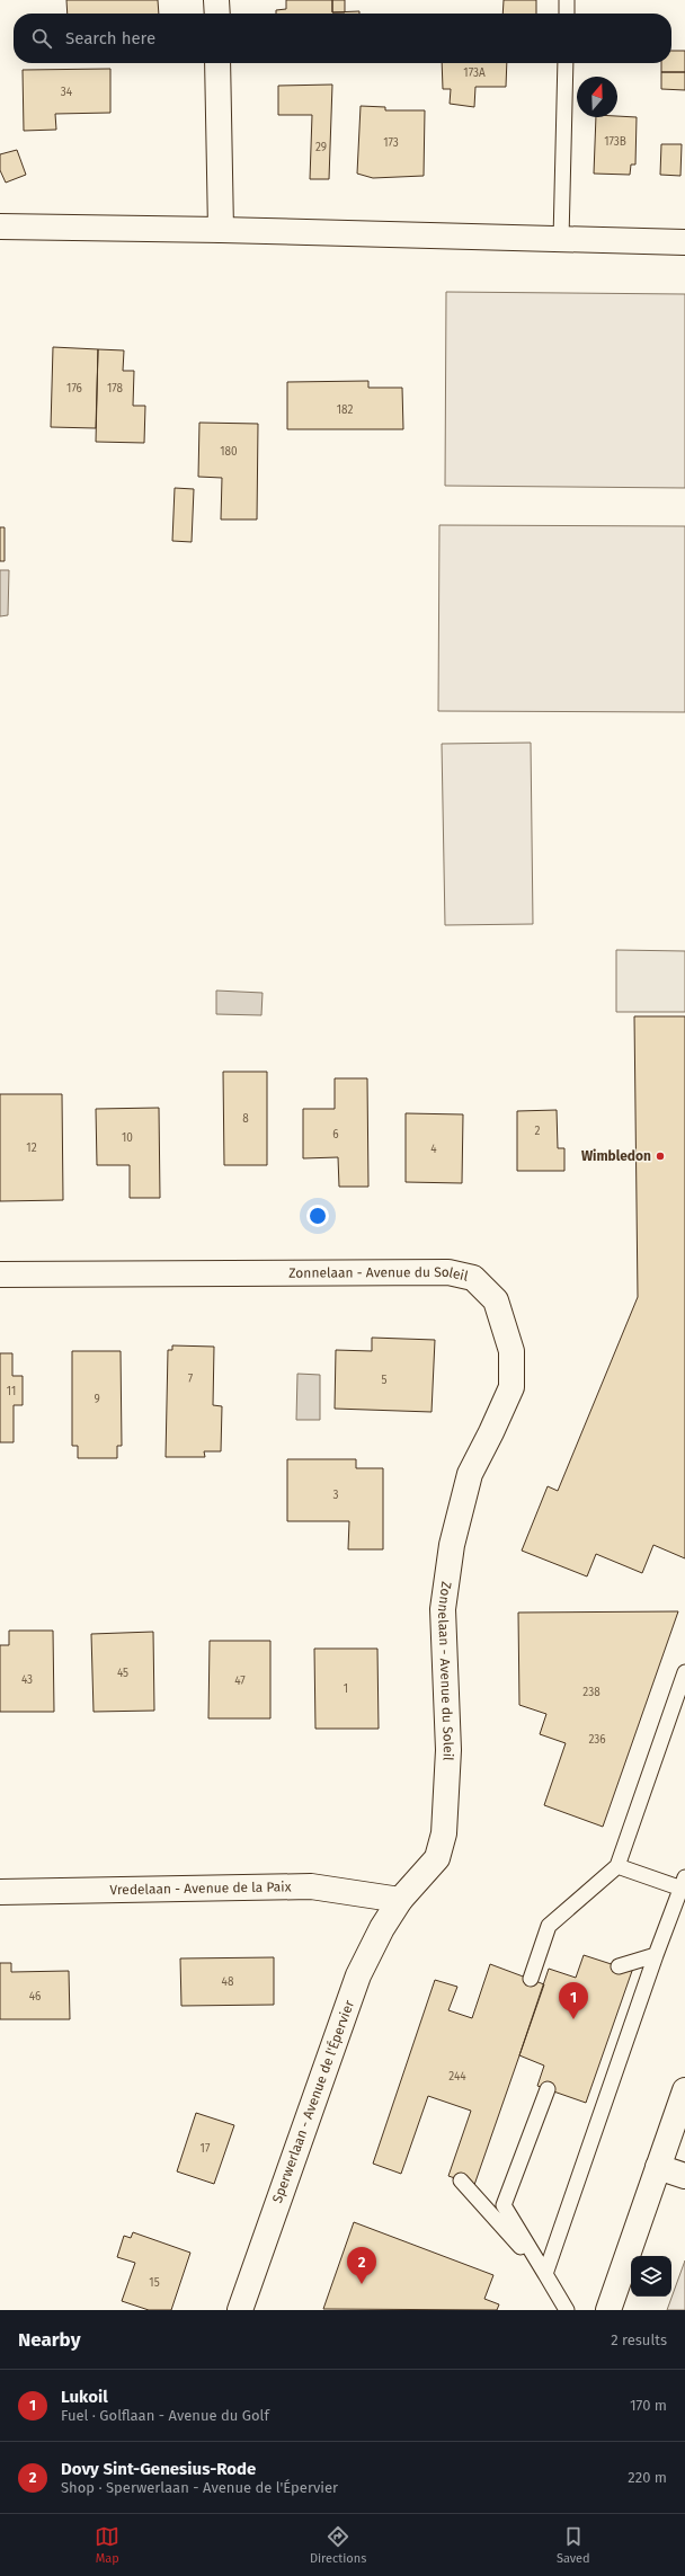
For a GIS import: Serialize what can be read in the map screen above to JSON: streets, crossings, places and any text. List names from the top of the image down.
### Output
{
  "streets": {
    "street": ["Zonnelaan - Avenue du Soleil", "Vredelaan - Avenue de la Paix", "Sperwerlaan - Avenue de l'Épervier"]
  },
  "crossings": [
    ["Zonnelaan - Avenue du Soleil", "Vredelaan - Avenue de la Paix"],
    ["Zonnelaan - Avenue du Soleil", "Sperwerlaan - Avenue de l'Épervier"],
    ["Vredelaan - Avenue de la Paix", "Sperwerlaan - Avenue de l'Épervier"]
  ],
  "places": ["Wimbledon"],
  "house_numbers": [
    "173A",
    "34",
    "173B",
    "173",
    "29",
    "176",
    "178",
    "182",
    "180",
    "8",
    "2",
    "6",
    "10",
    "12",
    "4",
    "7",
    "5",
    "11",
    "9",
    "3",
    "45",
    "43",
    "47",
    "1",
    "238",
    "236",
    "48",
    "46",
    "244",
    "17",
    "15"
  ],
  "north": "top",
  "page": {
    "search": "Search here",
    "pins": ["1", "2"],
    "heading": ["Nearby", "2 results"],
    "list": [
      {
        "mark": "1",
        "name": "Lukoil",
        "note": "Fuel · Golflaan - Avenue du Golf",
        "value": "170 m"
      },
      {
        "mark": "2",
        "name": "Dovy Sint-Genesius-Rode",
        "note": "Shop · Sperwerlaan - Avenue de l'Épervier",
        "value": "220 m"
      }
    ],
    "nav": ["Map", "Directions", "Saved"]
  }
}
